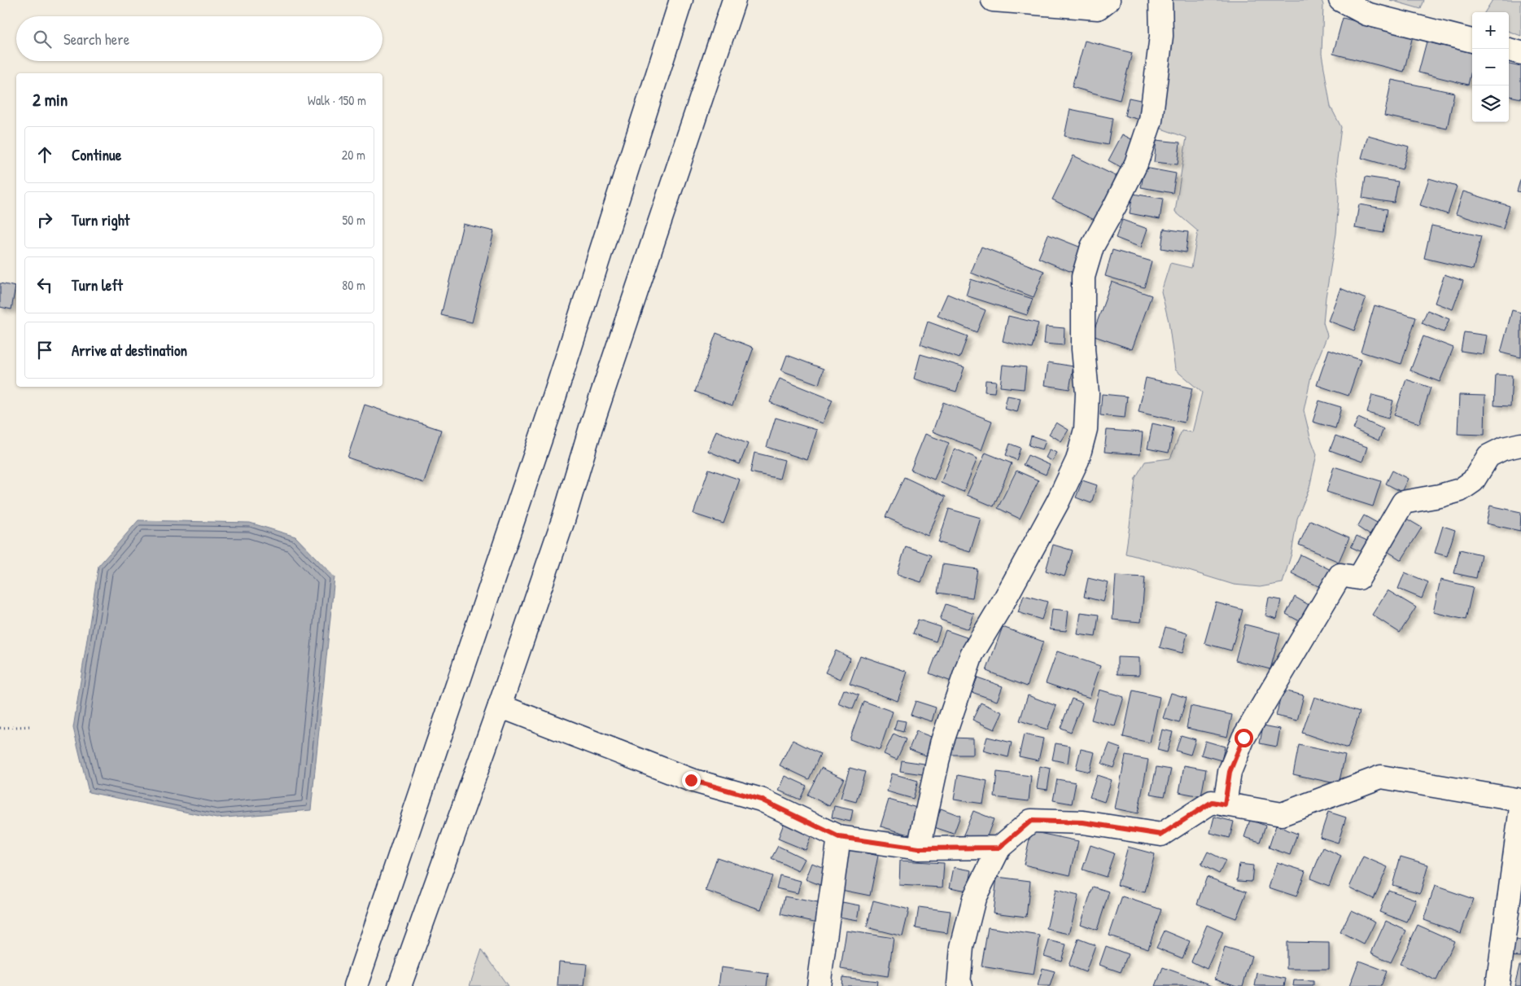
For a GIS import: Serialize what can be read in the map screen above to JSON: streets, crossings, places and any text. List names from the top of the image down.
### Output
{
  "page": {
    "map_buttons": ["+", "−"],
    "search": "Search here",
    "heading": ["2 min", "Walk · 150 m"],
    "list": [
      ["Continue", "20 m"],
      ["Turn right", "50 m"],
      ["Turn left", "80 m"],
      "Arrive at destination"
    ]
  }
}
